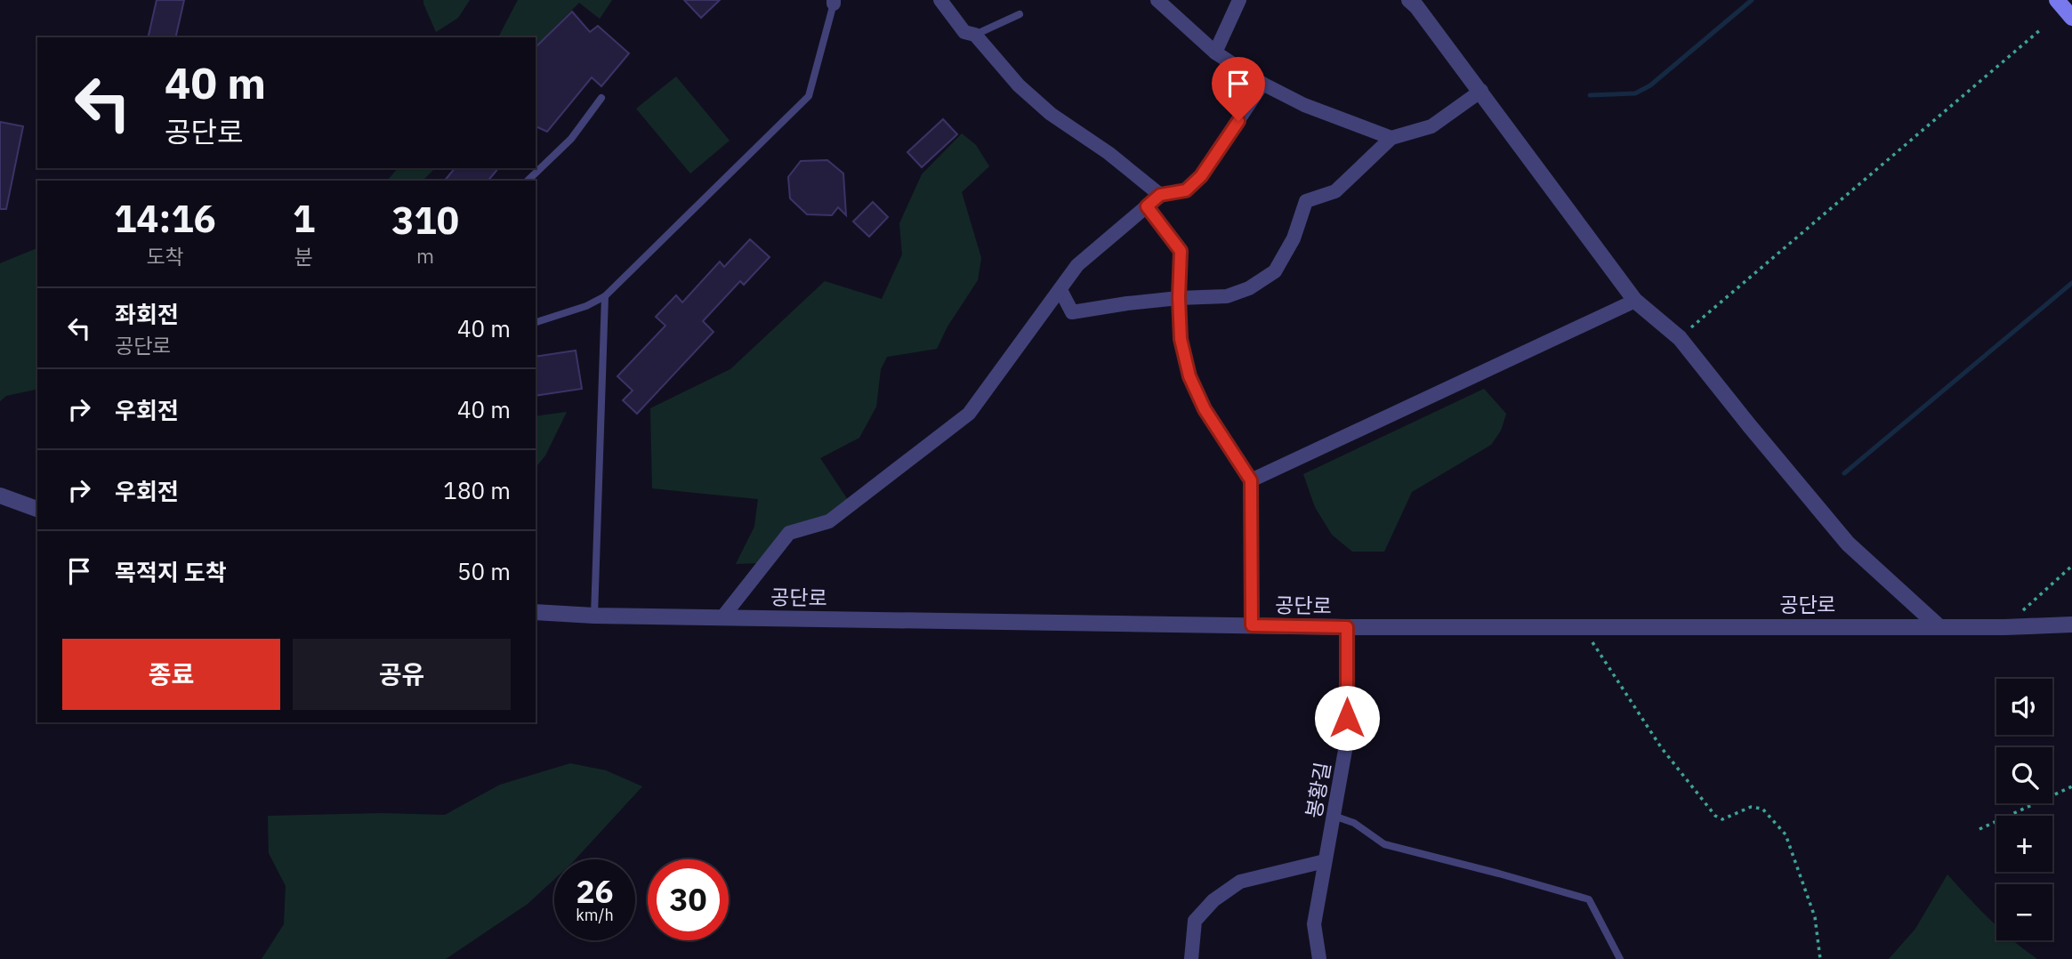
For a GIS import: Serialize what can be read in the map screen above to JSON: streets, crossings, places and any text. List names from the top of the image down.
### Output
{
  "streets": {
    "street": ["공단로", "봉황길"]
  },
  "crossings": [
    ["공단로", "봉황길"]
  ],
  "page": {
    "turn": ["40 m", "공단로"],
    "eta": [
      "14:16",
      "도착",
      "1",
      "분",
      "310",
      "m"
    ],
    "list": [
      {
        "name": "좌회전",
        "note": "공단로",
        "value": "40 m"
      },
      {
        "name": "우회전",
        "value": "40 m"
      },
      {
        "name": "우회전",
        "value": "180 m"
      },
      {
        "name": "목적지 도착",
        "value": "50 m"
      }
    ],
    "buttons": ["종료", "공유"],
    "map_buttons": ["+", "−"],
    "speed": "26 km/h",
    "limit": "30"
  }
}
